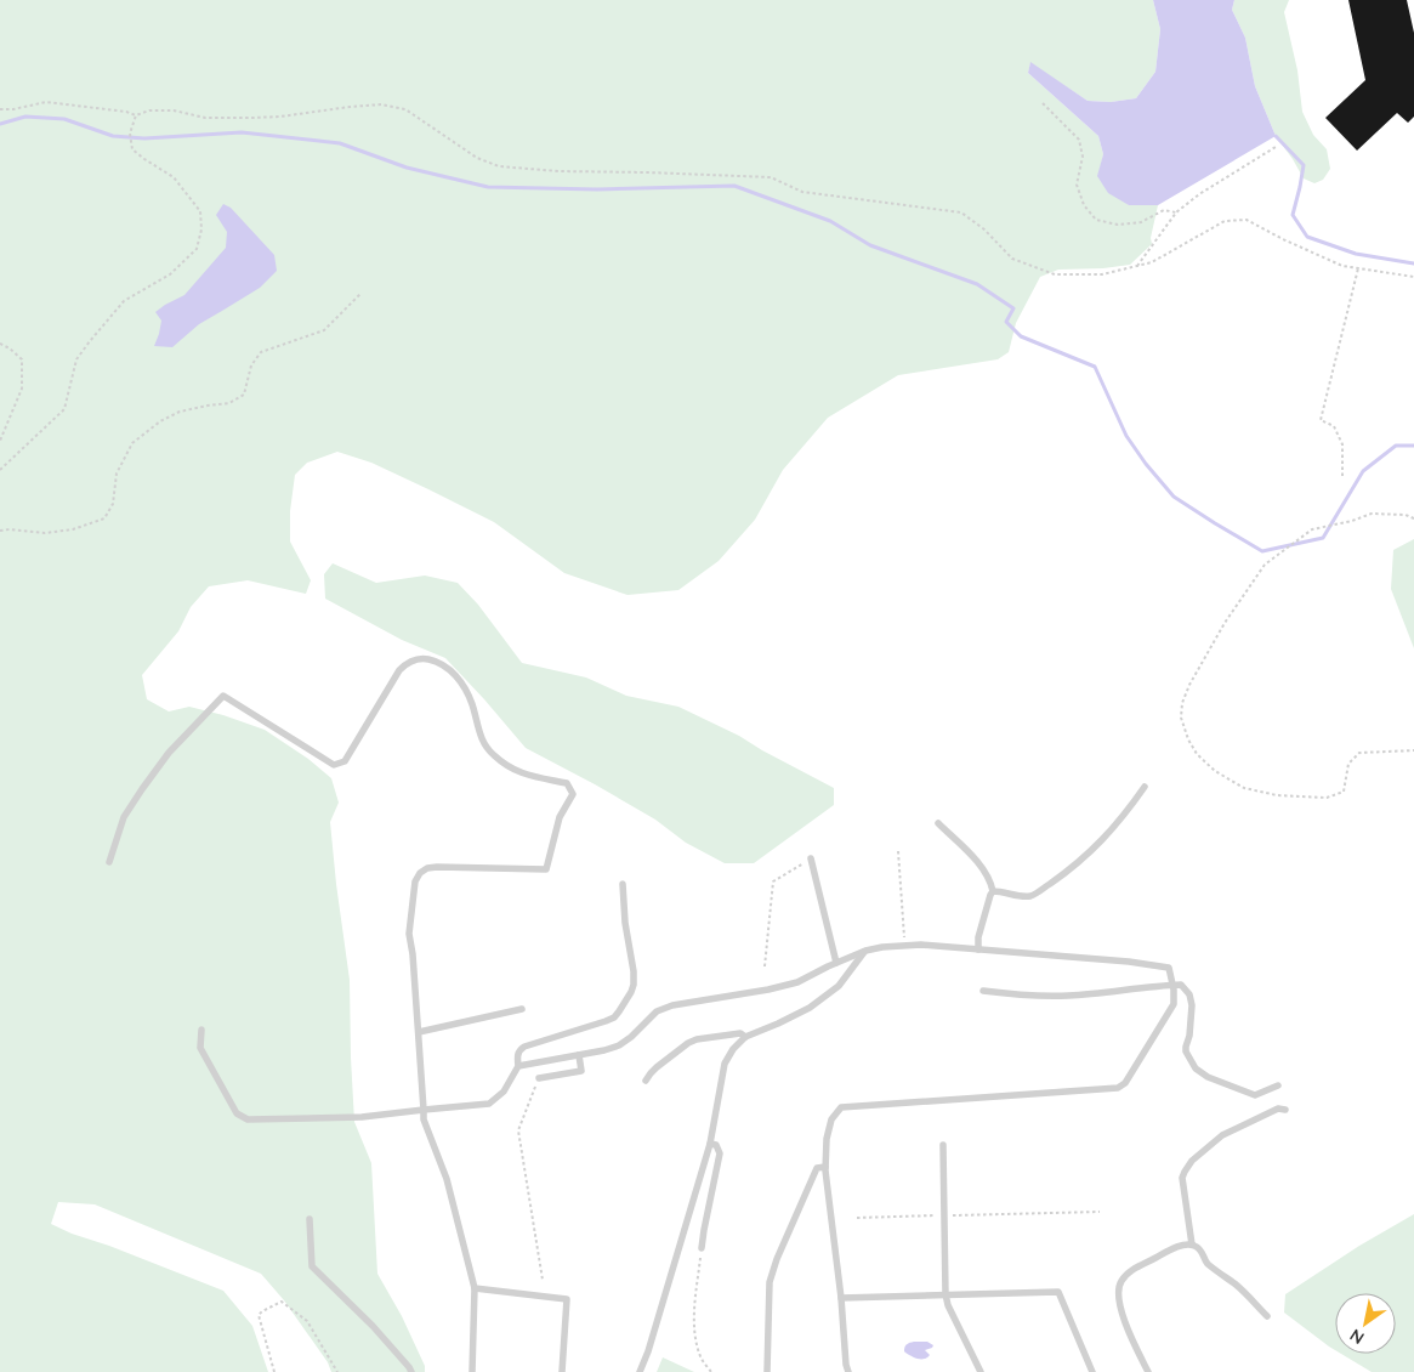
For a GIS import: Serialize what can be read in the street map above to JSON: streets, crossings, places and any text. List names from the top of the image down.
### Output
{
  "north": "bottom left"
}
